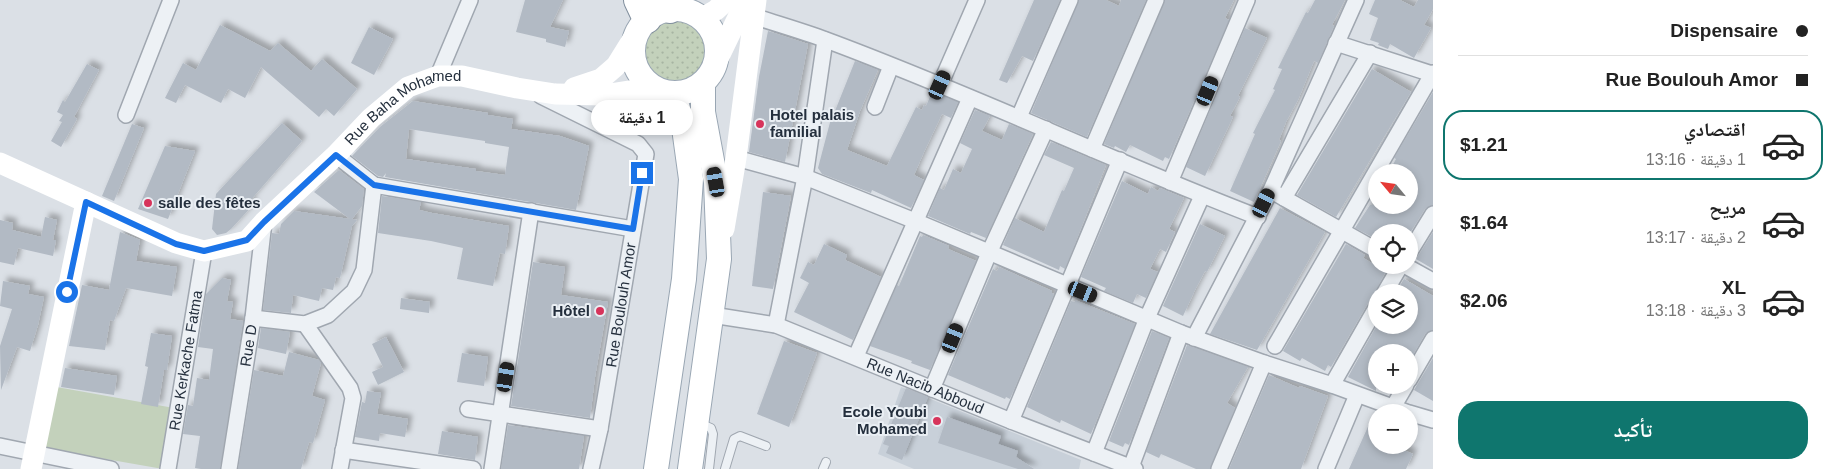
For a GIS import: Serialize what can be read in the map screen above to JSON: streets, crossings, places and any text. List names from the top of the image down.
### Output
{
  "streets": {
    "main road": ["Rue Baha Mohamed"],
    "street": [
      "Rue Boulouh Amor",
      "Rue D",
      "Rue Kerkache Fatma",
      "Rue Nacib Abboud"
    ]
  },
  "crossings": [
    ["Rue Baha Mohamed", "Rue Boulouh Amor"],
    ["Rue Baha Mohamed", "Rue D"],
    ["Rue Baha Mohamed", "Rue Kerkache Fatma"]
  ],
  "places": [
    "Hotel palais familial",
    "salle des fêtes",
    "Hôtel",
    "Ecole Youbi Mohamed"
  ],
  "north": "top left",
  "page": {
    "banner": ["Dispensaire", "Rue Boulouh Amor"],
    "bubble": "1 دقيقة",
    "list": [
      {
        "name": "اقتصادي",
        "note": "1 دقيقة · 13:16",
        "value": "$1.21"
      },
      {
        "name": "مريح",
        "note": "2 دقيقة · 13:17",
        "value": "$1.64"
      },
      {
        "name": "XL",
        "note": "3 دقيقة · 13:18",
        "value": "$2.06"
      }
    ],
    "map_buttons": ["+", "−"],
    "buttons": "تأكيد"
  }
}
